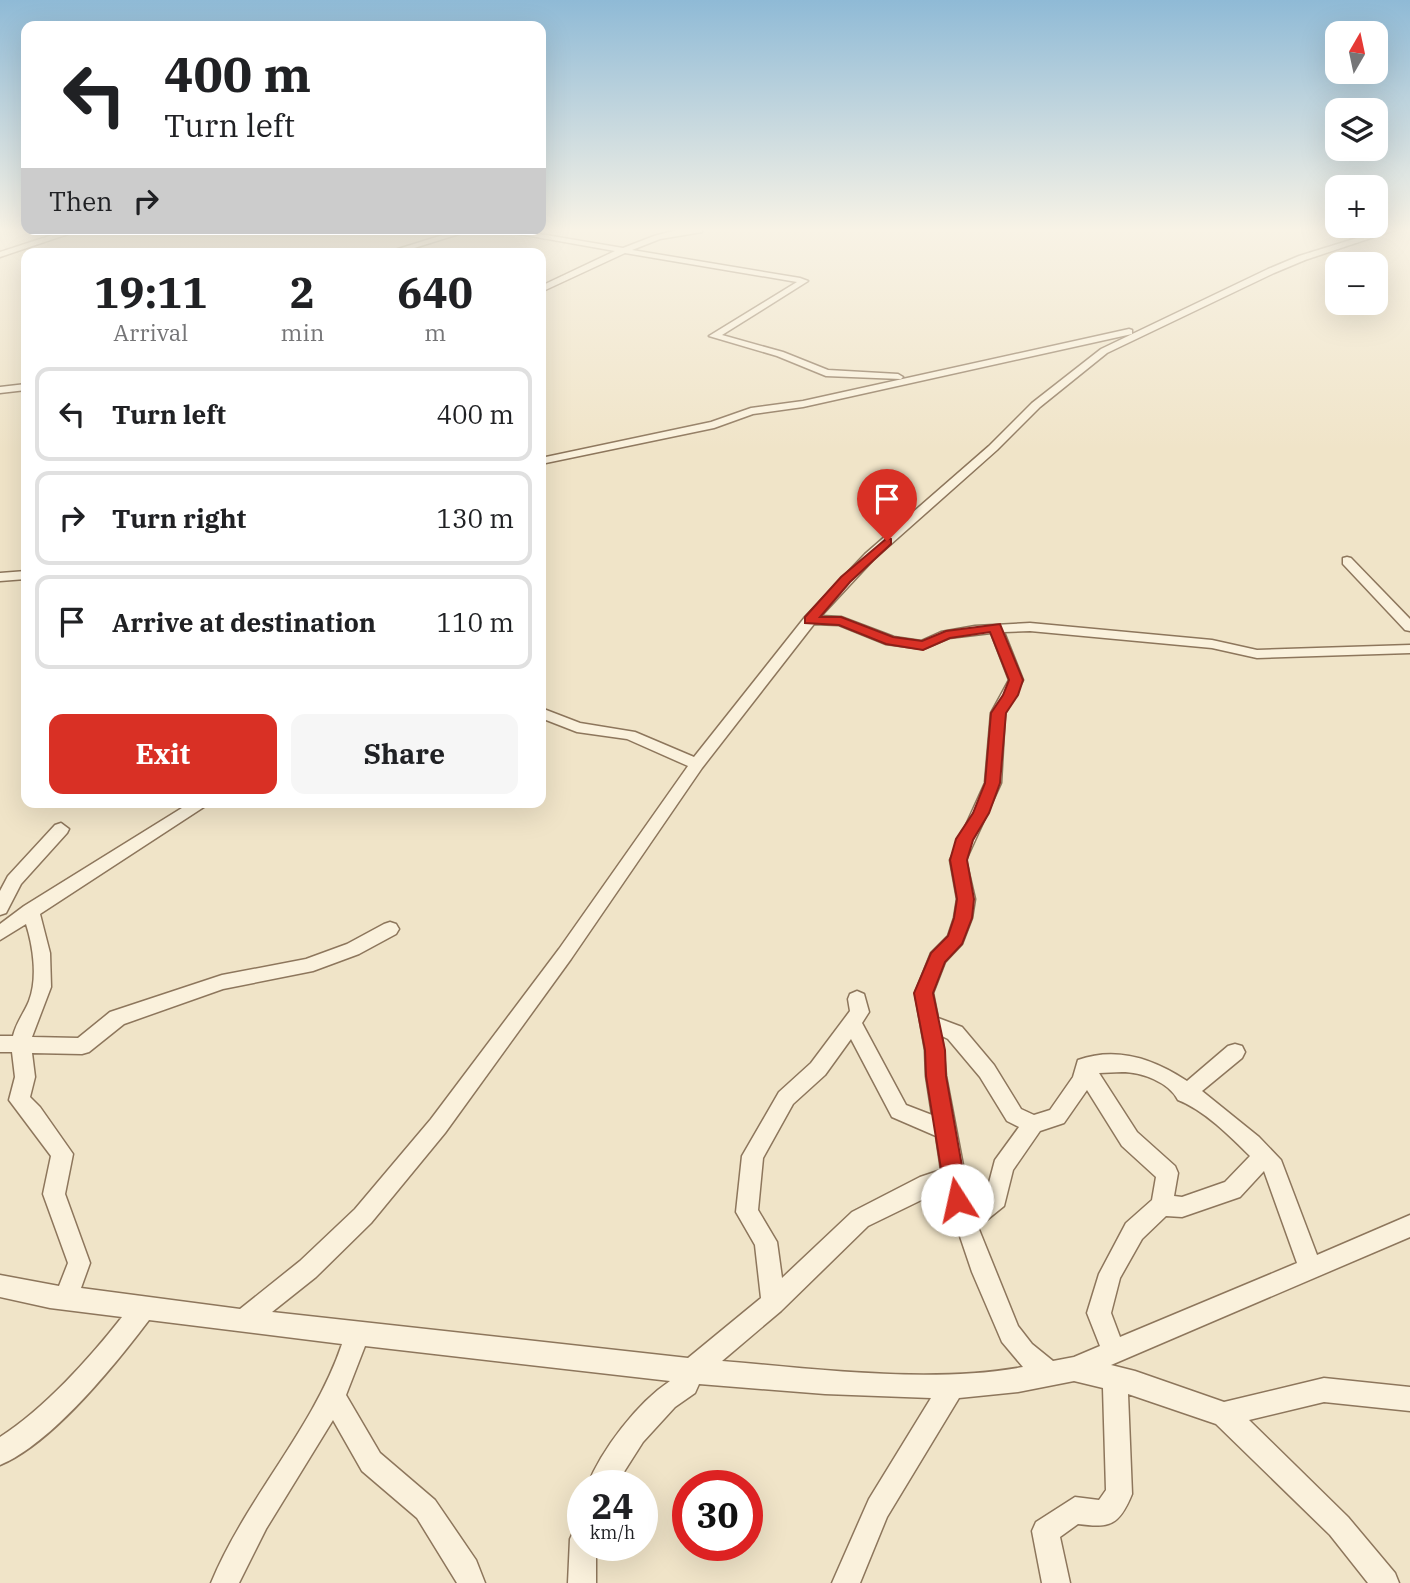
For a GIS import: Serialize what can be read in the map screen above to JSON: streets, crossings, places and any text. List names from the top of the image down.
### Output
{
  "north": "top",
  "page": {
    "map_buttons": ["+", "−"],
    "turn": ["400 m", "Turn left"],
    "then": "Then",
    "eta": [
      "19:11",
      "Arrival",
      "2",
      "min",
      "640",
      "m"
    ],
    "list": [
      {
        "name": "Turn left",
        "value": "400 m"
      },
      {
        "name": "Turn right",
        "value": "130 m"
      },
      {
        "name": "Arrive at destination",
        "value": "110 m"
      }
    ],
    "buttons": ["Exit", "Share"],
    "speed": "24 km/h",
    "limit": "30"
  }
}
